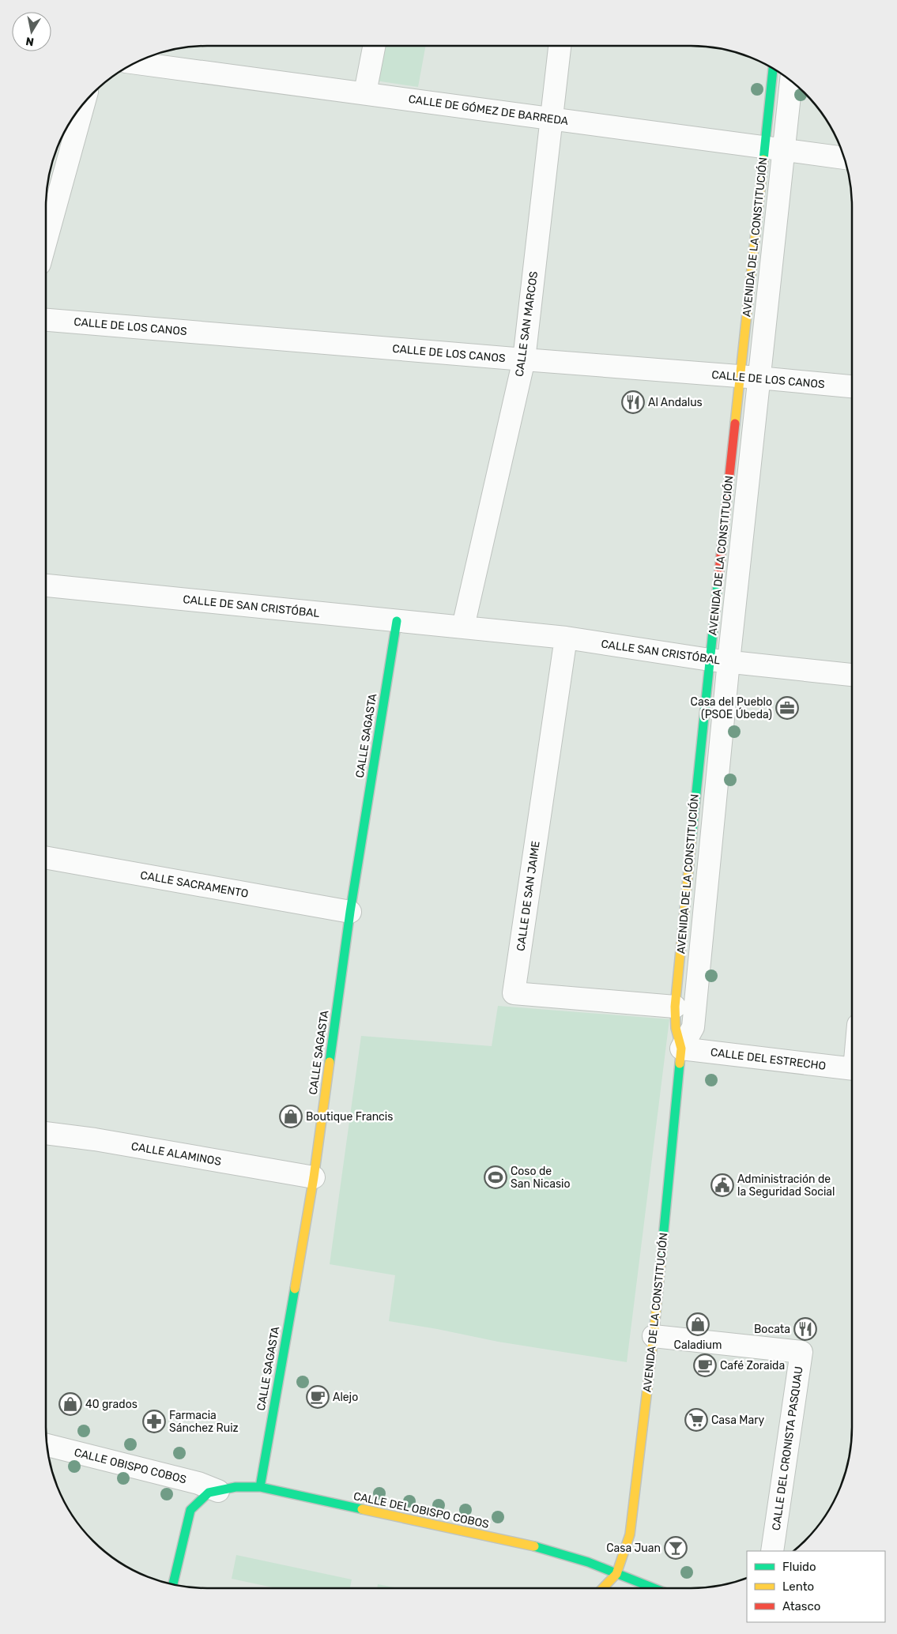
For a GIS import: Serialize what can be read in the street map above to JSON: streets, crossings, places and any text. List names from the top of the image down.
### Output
{
  "streets": {
    "street": [
      "CALLE DE GÓMEZ DE BARREDA",
      "AVENIDA DE LA CONSTITUCIÓN",
      "CALLE SAN MARCOS",
      "CALLE DE LOS CANOS",
      "CALLE DE SAN CRISTÓBAL",
      "CALLE SAN CRISTÓBAL",
      "CALLE SAGASTA",
      "CALLE SACRAMENTO",
      "CALLE DE SAN JAIME",
      "CALLE DEL ESTRECHO",
      "CALLE ALAMINOS",
      "CALLE DEL CRONISTA PASQUAU",
      "CALLE OBISPO COBOS",
      "CALLE DEL OBISPO COBOS"
    ]
  },
  "crossings": [
    ["CALLE DE GÓMEZ DE BARREDA", "AVENIDA DE LA CONSTITUCIÓN"],
    ["CALLE DE GÓMEZ DE BARREDA", "CALLE SAN MARCOS"],
    ["AVENIDA DE LA CONSTITUCIÓN", "CALLE DE LOS CANOS"],
    ["AVENIDA DE LA CONSTITUCIÓN", "CALLE SAN CRISTÓBAL"],
    ["AVENIDA DE LA CONSTITUCIÓN", "CALLE DE SAN JAIME"],
    ["AVENIDA DE LA CONSTITUCIÓN", "CALLE DEL ESTRECHO"],
    ["AVENIDA DE LA CONSTITUCIÓN", "CALLE DEL CRONISTA PASQUAU"],
    ["AVENIDA DE LA CONSTITUCIÓN", "CALLE DEL OBISPO COBOS"],
    ["CALLE SAN MARCOS", "CALLE DE LOS CANOS"],
    ["CALLE SAN MARCOS", "CALLE DE SAN CRISTÓBAL"],
    ["CALLE SAN MARCOS", "CALLE SAN CRISTÓBAL"],
    ["CALLE DE SAN CRISTÓBAL", "CALLE SAN CRISTÓBAL"],
    ["CALLE DE SAN CRISTÓBAL", "CALLE SAGASTA"],
    ["CALLE SAN CRISTÓBAL", "CALLE DE SAN JAIME"],
    ["CALLE SAGASTA", "CALLE SACRAMENTO"],
    ["CALLE SAGASTA", "CALLE ALAMINOS"],
    ["CALLE SAGASTA", "CALLE DEL OBISPO COBOS"],
    ["CALLE OBISPO COBOS", "CALLE DEL OBISPO COBOS"]
  ],
  "places": {
    "restaurant": ["Al Andalus", "Bocata"],
    "office": ["Casa del Pueblo (PSOE Úbeda)"],
    "shop": ["Boutique Francis", "Caladium", "40 grados"],
    "sports": ["Coso de San Nicasio"],
    "public building": ["Administración de la Seguridad Social"],
    "cafe": ["Café Zoraida", "Alejo"],
    "supermarket": ["Casa Mary"],
    "pharmacy": ["Farmacia Sánchez Ruiz"],
    "bar": ["Casa Juan"]
  },
  "legend": ["Fluido", "Lento", "Atasco"],
  "north": "bottom"
}
